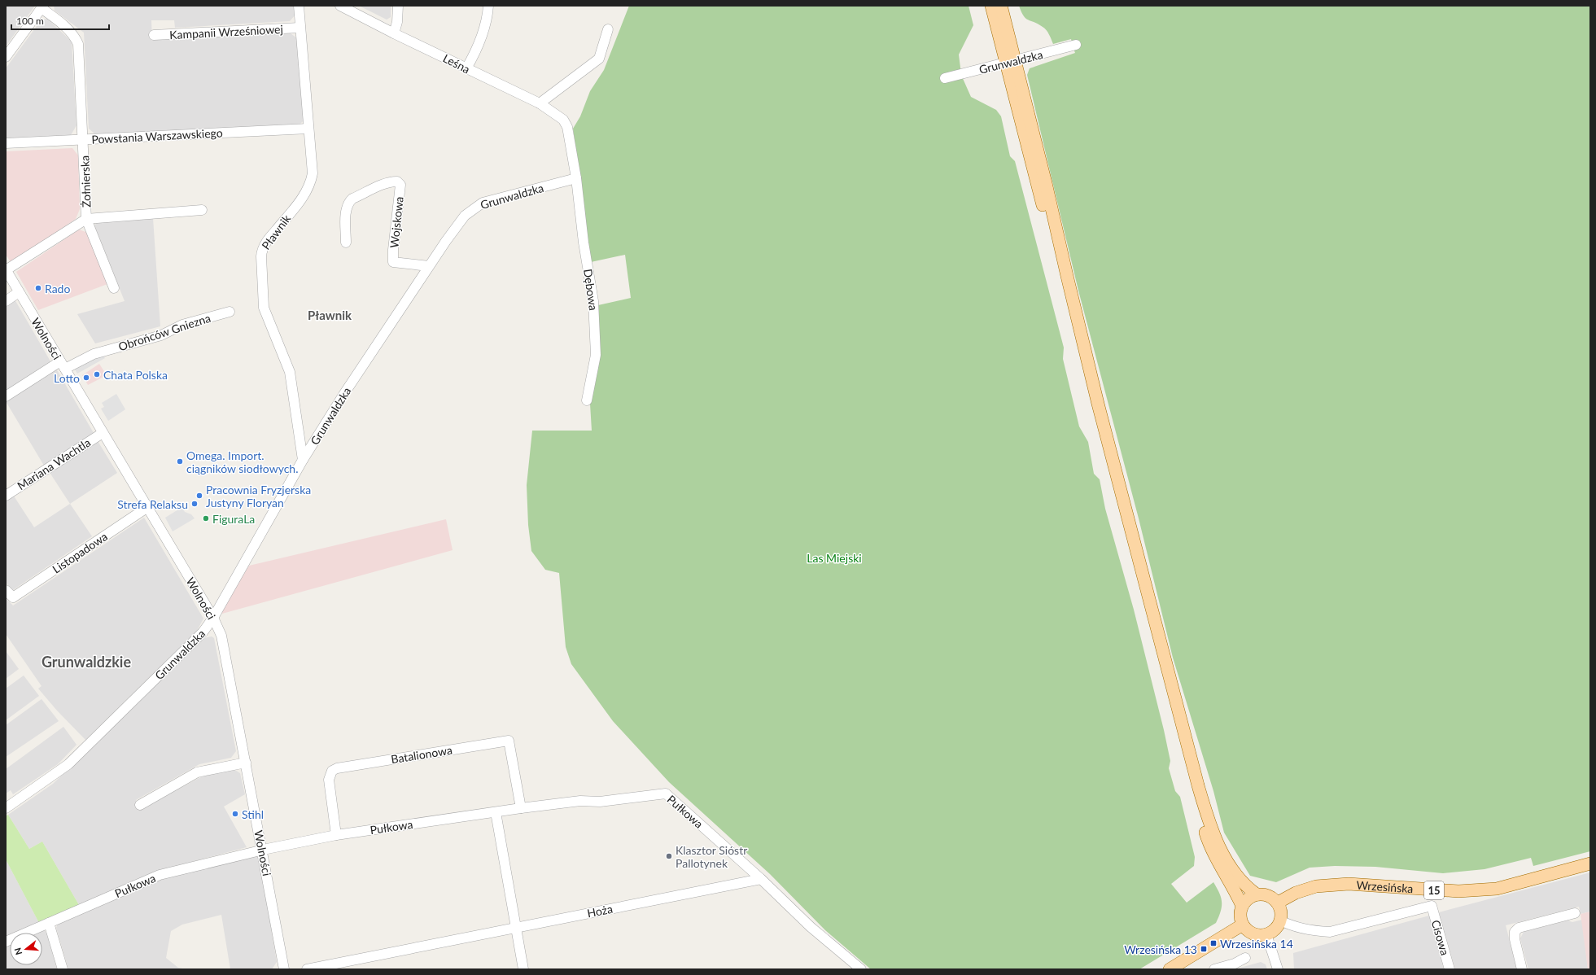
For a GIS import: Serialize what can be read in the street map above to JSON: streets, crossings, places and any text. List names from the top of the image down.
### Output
{
  "streets": {
    "main road": ["Wrzesińska", "15"],
    "street": [
      "Kampanii Wrześniowej",
      "Grunwaldzka",
      "Leśna",
      "Powstania Warszawskiego",
      "Żołnierska",
      "Wojskowa",
      "Pławnik",
      "Dębowa",
      "Obrońców Gniezna",
      "Wolności",
      "Mariana Wachtla",
      "Listopadowa",
      "Batalionowa",
      "Pułkowa",
      "Hoża",
      "Cisowa"
    ]
  },
  "crossings": [
    ["Kampanii Wrześniowej", "Pławnik"],
    ["Grunwaldzka", "Wojskowa"],
    ["Grunwaldzka", "Pławnik"],
    ["Grunwaldzka", "Dębowa"],
    ["Grunwaldzka", "Wolności"],
    ["Leśna", "Dębowa"],
    ["Powstania Warszawskiego", "Żołnierska"],
    ["Powstania Warszawskiego", "Pławnik"],
    ["Obrońców Gniezna", "Wolności"],
    ["Wolności", "Mariana Wachtla"],
    ["Wolności", "Listopadowa"],
    ["Wolności", "Pułkowa"],
    ["Batalionowa", "Pułkowa"],
    ["Pułkowa", "Hoża"],
    ["Wrzesińska", "Cisowa"]
  ],
  "districts": ["Pławnik", "Grunwaldzkie"],
  "parks": ["Las Miejski"],
  "places": {
    "other": [
      "Rado",
      "Chata Polska",
      "Lotto",
      "Omega. Import. ciągników siodłowych.",
      "Pracownia Fryzjerska Justyny Floryan",
      "Strefa Relaksu",
      "FiguraLa",
      "Stihl",
      "Klasztor Sióstr Pallotynek"
    ],
    "transit": ["Wrzesińska 14", "Wrzesińska 13"]
  },
  "scale_bar": "100 m",
  "north": "left"
}
